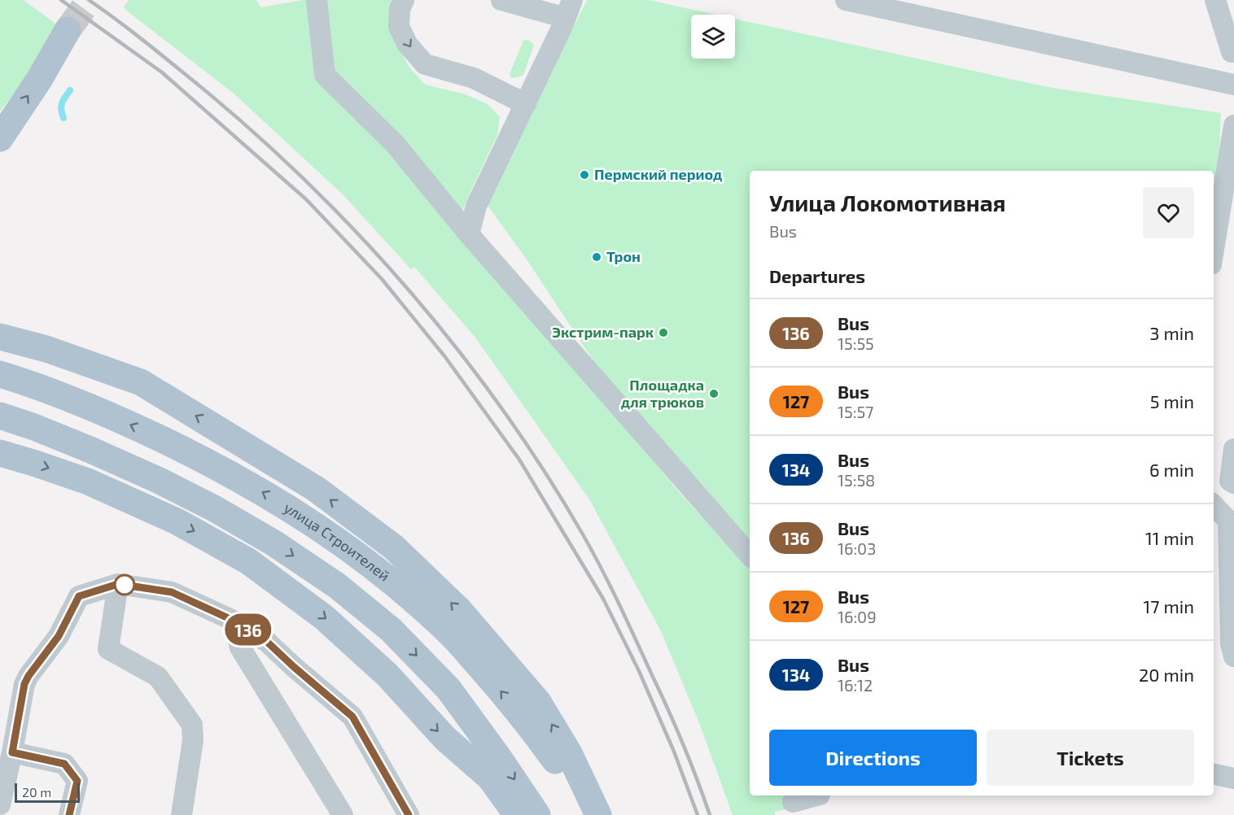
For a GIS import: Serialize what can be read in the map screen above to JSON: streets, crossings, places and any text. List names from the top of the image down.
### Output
{
  "streets": {
    "main road": ["улица Строителей"]
  },
  "places": [
    "Пермский период",
    "Трон",
    "Экстрим-парк",
    "Площадка для трюков"
  ],
  "lines": ["bus line 136"],
  "scale_bar": "20 m",
  "page": {
    "on_map": "136",
    "heading": [
      ["Улица Локомотивная", "Bus"],
      "Departures"
    ],
    "list": [
      {
        "mark": "136",
        "name": "Bus",
        "note": "15:55",
        "value": "3 min"
      },
      {
        "mark": "127",
        "name": "Bus",
        "note": "15:57",
        "value": "5 min"
      },
      {
        "mark": "134",
        "name": "Bus",
        "note": "15:58",
        "value": "6 min"
      },
      {
        "mark": "136",
        "name": "Bus",
        "note": "16:03",
        "value": "11 min"
      },
      {
        "mark": "127",
        "name": "Bus",
        "note": "16:09",
        "value": "17 min"
      },
      {
        "mark": "134",
        "name": "Bus",
        "note": "16:12",
        "value": "20 min"
      }
    ],
    "buttons": ["Directions", "Tickets"],
    "scale": "20 m"
  }
}
